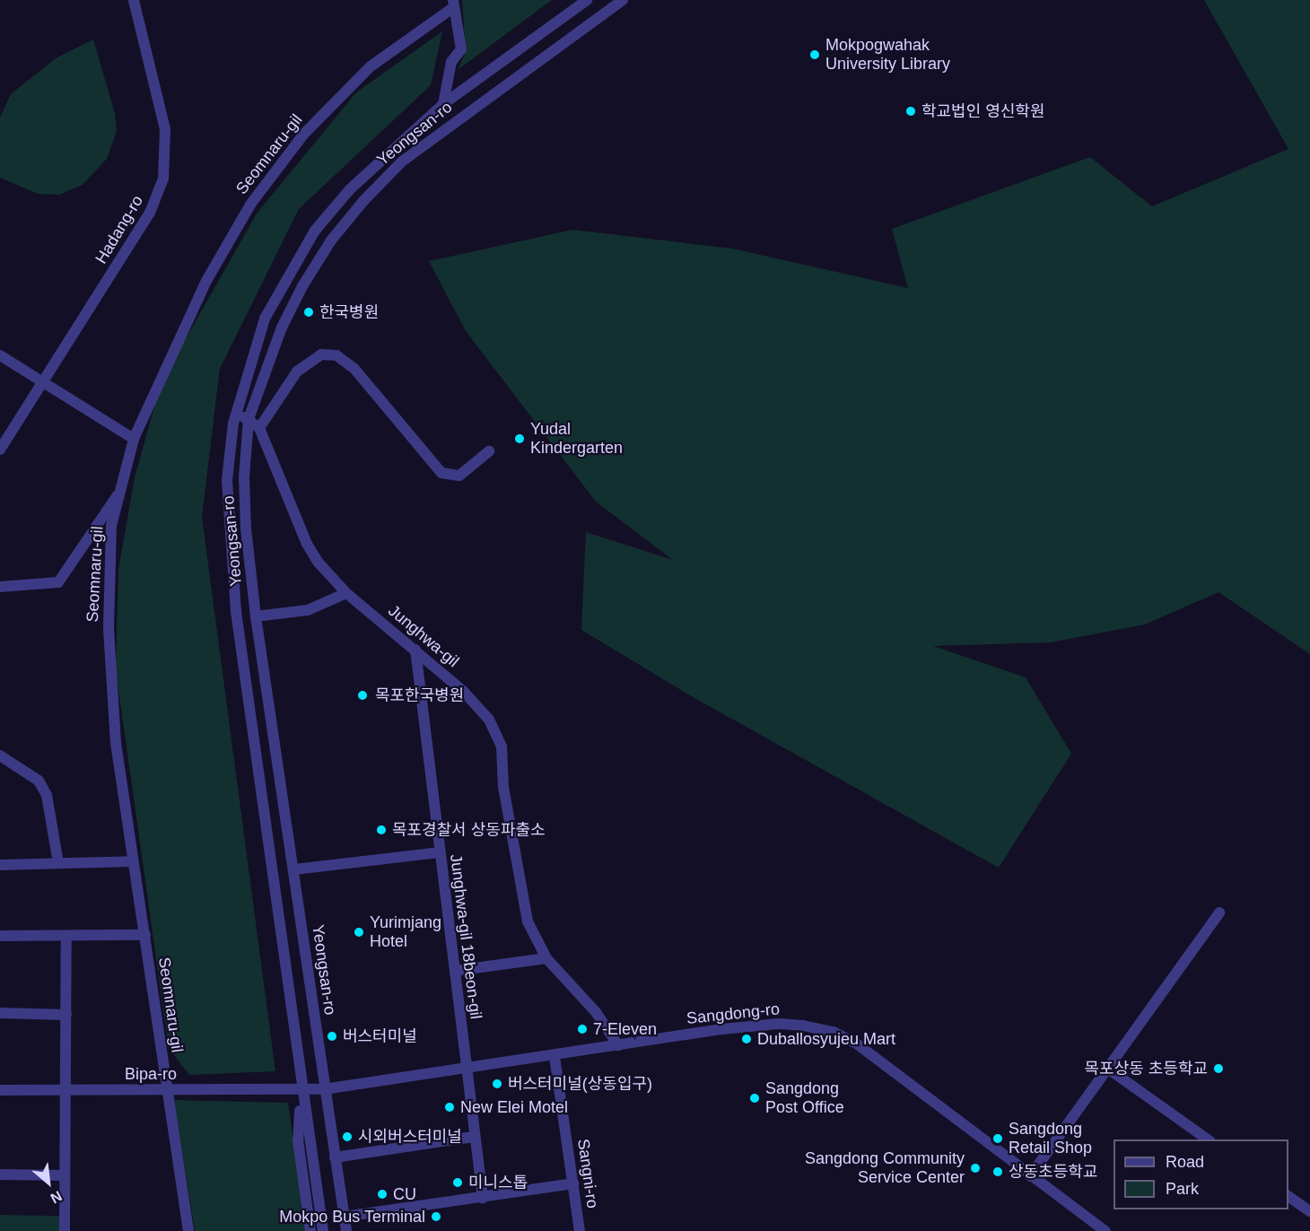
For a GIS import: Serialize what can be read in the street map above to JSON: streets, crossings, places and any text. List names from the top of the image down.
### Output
{
  "streets": {
    "street": [
      "Yeongsan-ro",
      "Seomnaru-gil",
      "Hadang-ro",
      "Junghwa-gil",
      "Junghwa-gil 18beon-gil",
      "Sangdong-ro",
      "Bipa-ro",
      "Sangni-ro"
    ]
  },
  "crossings": [
    ["Yeongsan-ro", "Junghwa-gil"],
    ["Yeongsan-ro", "Sangdong-ro"],
    ["Yeongsan-ro", "Bipa-ro"],
    ["Seomnaru-gil", "Bipa-ro"],
    ["Junghwa-gil", "Junghwa-gil 18beon-gil"],
    ["Junghwa-gil", "Sangdong-ro"],
    ["Junghwa-gil 18beon-gil", "Sangdong-ro"],
    ["Sangdong-ro", "Bipa-ro"],
    ["Sangdong-ro", "Sangni-ro"]
  ],
  "places": [
    "Mokpogwahak University Library",
    "학교법인 영신학원",
    "한국병원",
    "Yudal Kindergarten",
    "목포한국병원",
    "목포경찰서 상동파출소",
    "Yurimjang Hotel",
    "7-Eleven",
    "버스터미널",
    "Duballosyujeu Mart",
    "목포상동 초등학교",
    "버스터미널(상동입구)",
    "Sangdong Post Office",
    "New Elei Motel",
    "시외버스터미널",
    "Sangdong Retail Shop",
    "Sangdong Community Service Center",
    "상동초등학교",
    "미니스톱",
    "CU",
    "Mokpo Bus Terminal"
  ],
  "legend": ["Road", "Park"],
  "north": "bottom right"
}
